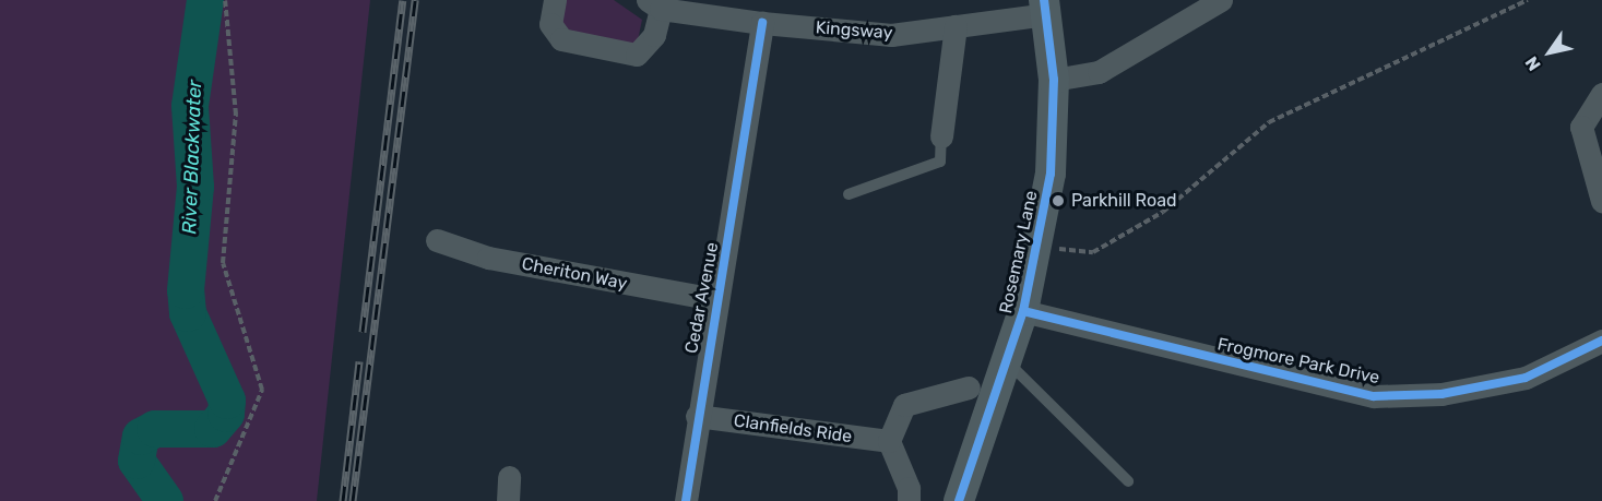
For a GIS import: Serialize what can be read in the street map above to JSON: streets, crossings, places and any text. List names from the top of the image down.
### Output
{
  "streets": {
    "street": [
      "Kingsway",
      "Rosemary Lane",
      "Cheriton Way",
      "Cedar Avenue",
      "Frogmore Park Drive",
      "Clanfields Ride"
    ]
  },
  "crossings": [
    ["Kingsway", "Rosemary Lane"],
    ["Kingsway", "Cedar Avenue"],
    ["Rosemary Lane", "Frogmore Park Drive"],
    ["Cheriton Way", "Cedar Avenue"],
    ["Cedar Avenue", "Clanfields Ride"]
  ],
  "water": ["River Blackwater"],
  "places": ["Parkhill Road"],
  "north": "bottom left"
}
